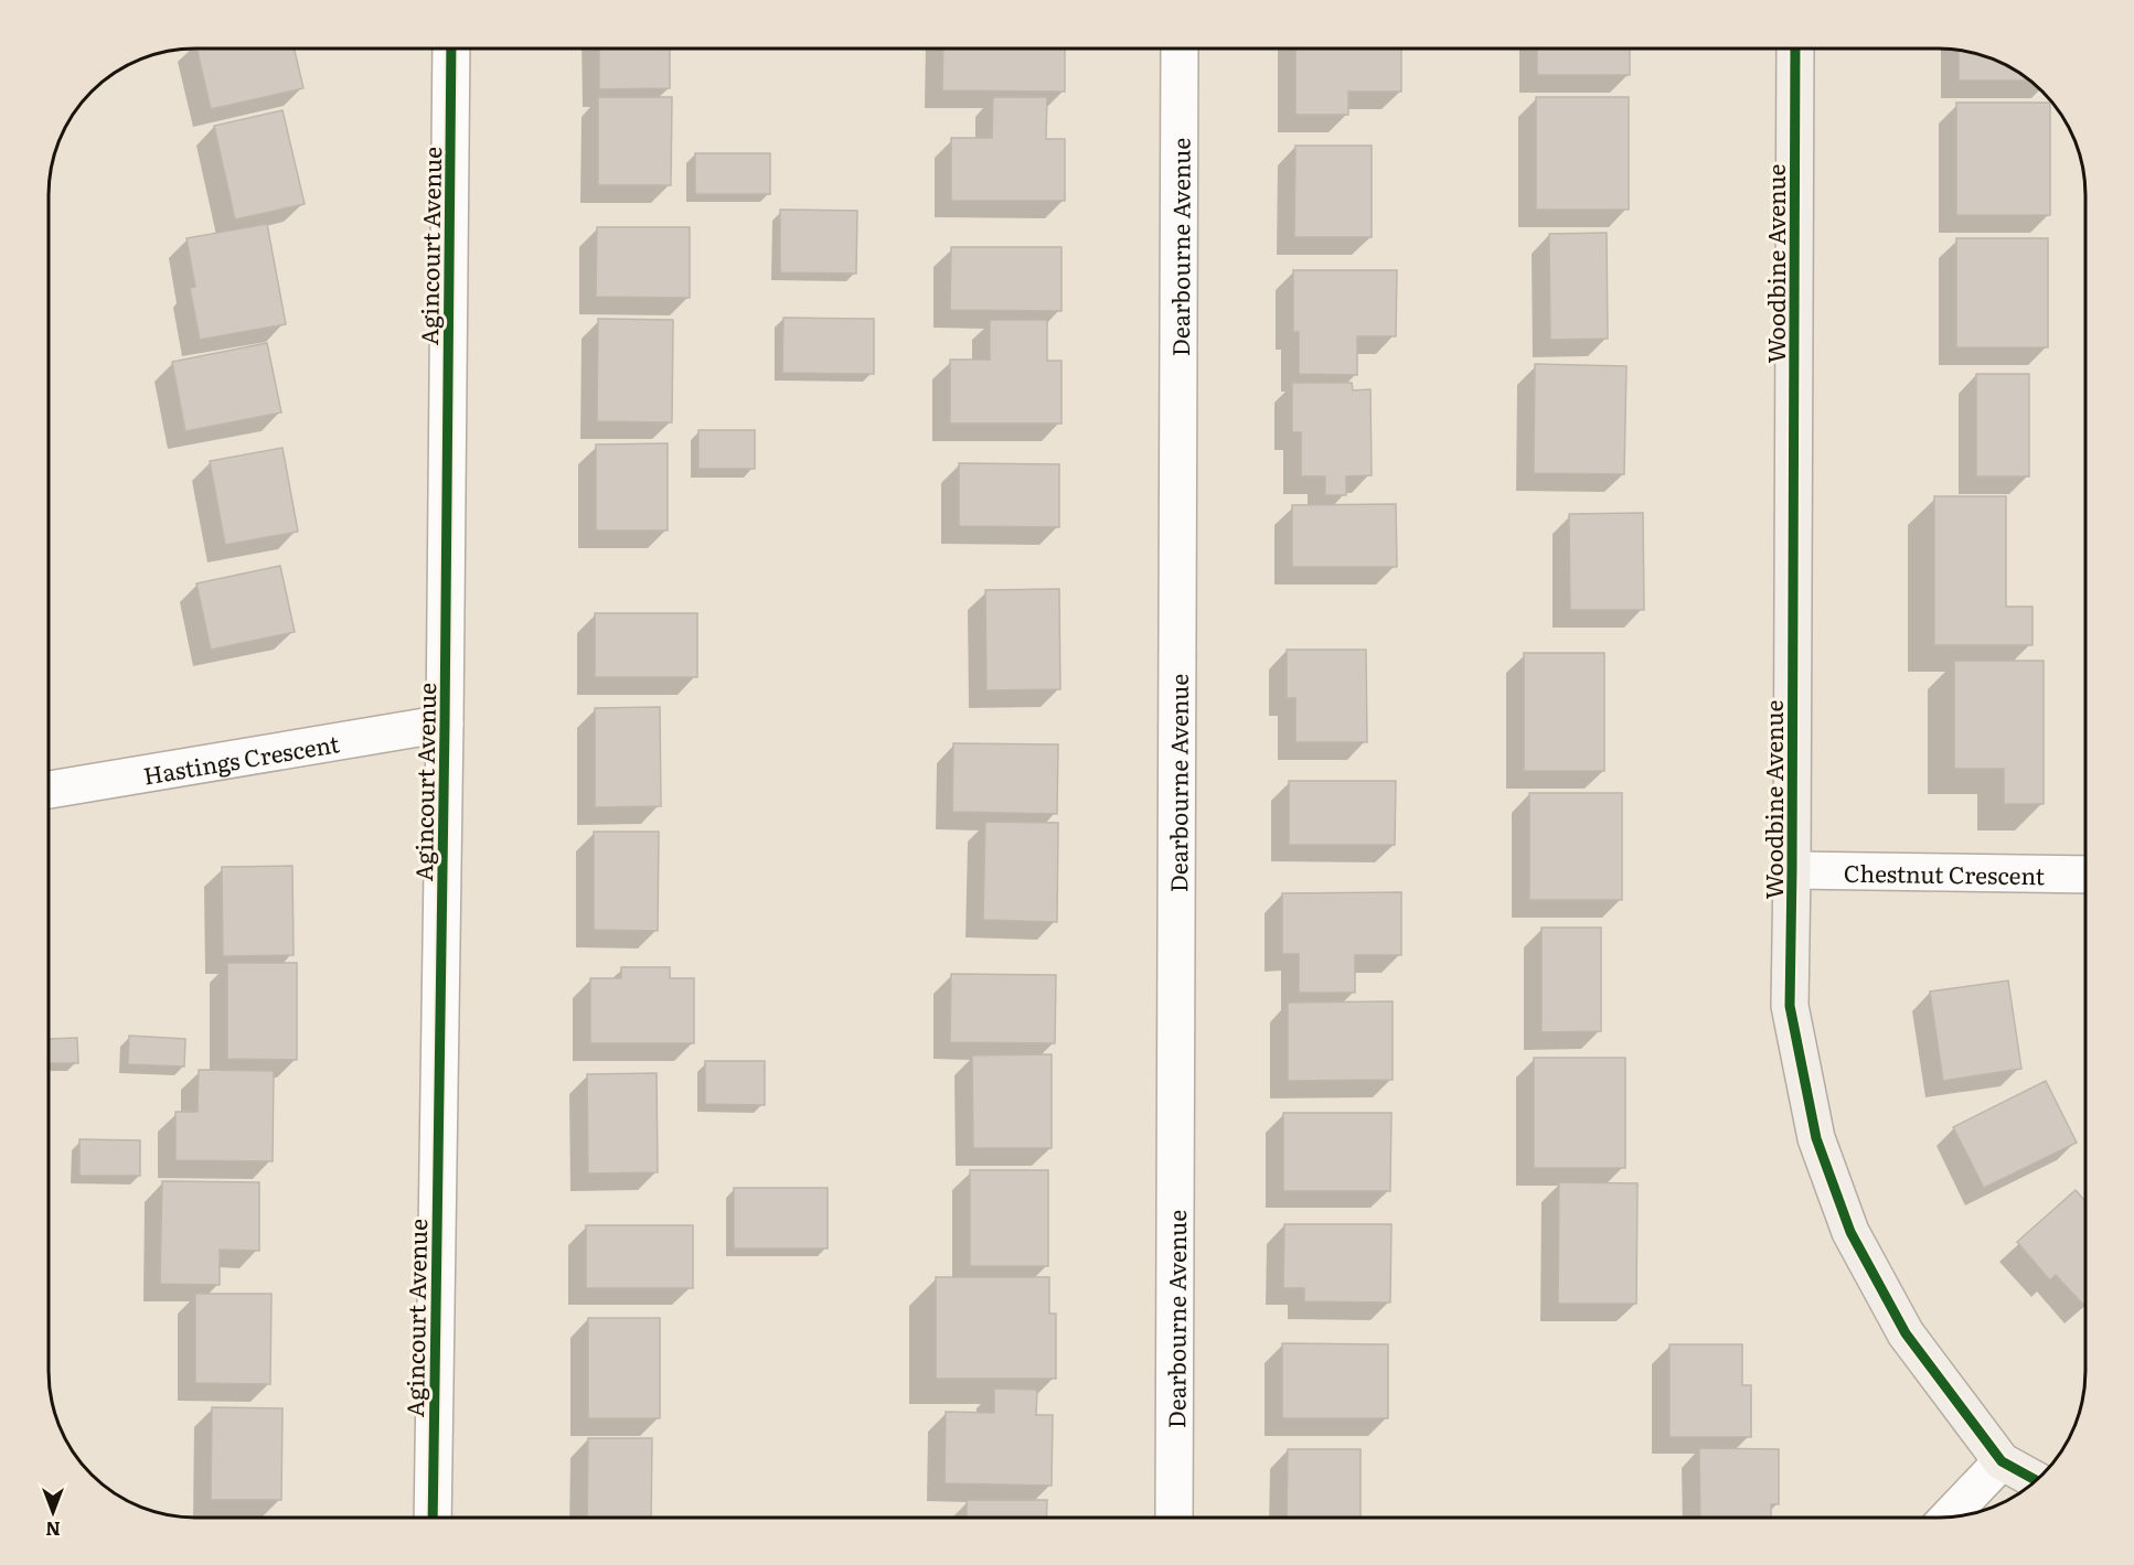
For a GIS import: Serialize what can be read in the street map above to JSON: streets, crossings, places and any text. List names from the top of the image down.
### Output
{
  "streets": {
    "street": [
      "Agincourt Avenue",
      "Dearbourne Avenue",
      "Woodbine Avenue",
      "Hastings Crescent",
      "Chestnut Crescent"
    ]
  },
  "crossings": [
    ["Agincourt Avenue", "Hastings Crescent"],
    ["Woodbine Avenue", "Chestnut Crescent"]
  ],
  "north": "bottom"
}
